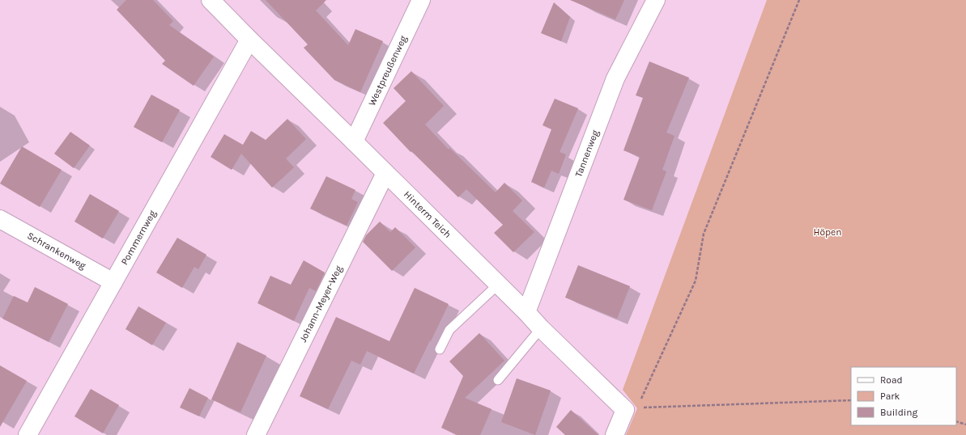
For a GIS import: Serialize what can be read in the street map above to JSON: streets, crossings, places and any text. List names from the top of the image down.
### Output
{
  "streets": {
    "street": [
      "Westpreußenweg",
      "Tannenweg",
      "Hinterm Teich",
      "Pommernweg",
      "Schrankenweg",
      "Johann-Meyer-Weg"
    ]
  },
  "crossings": [
    ["Westpreußenweg", "Hinterm Teich"],
    ["Tannenweg", "Hinterm Teich"],
    ["Hinterm Teich", "Pommernweg"],
    ["Hinterm Teich", "Johann-Meyer-Weg"],
    ["Pommernweg", "Schrankenweg"]
  ],
  "parks": ["Höpen"],
  "legend": ["Road", "Park", "Building"]
}
